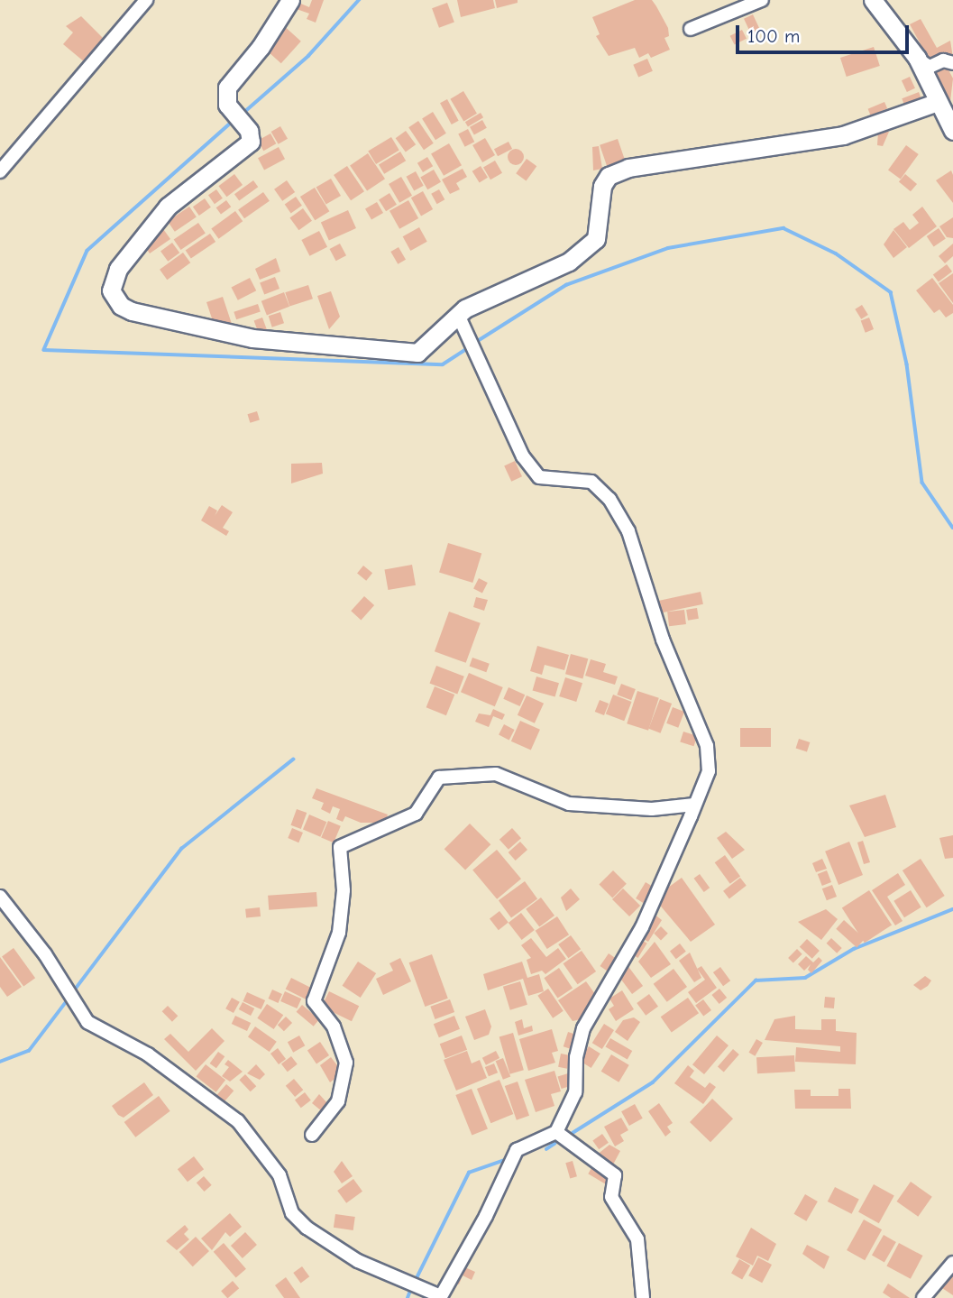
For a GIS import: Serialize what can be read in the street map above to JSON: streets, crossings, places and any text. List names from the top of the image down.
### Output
{
  "scale_bar": "100 m"
}
